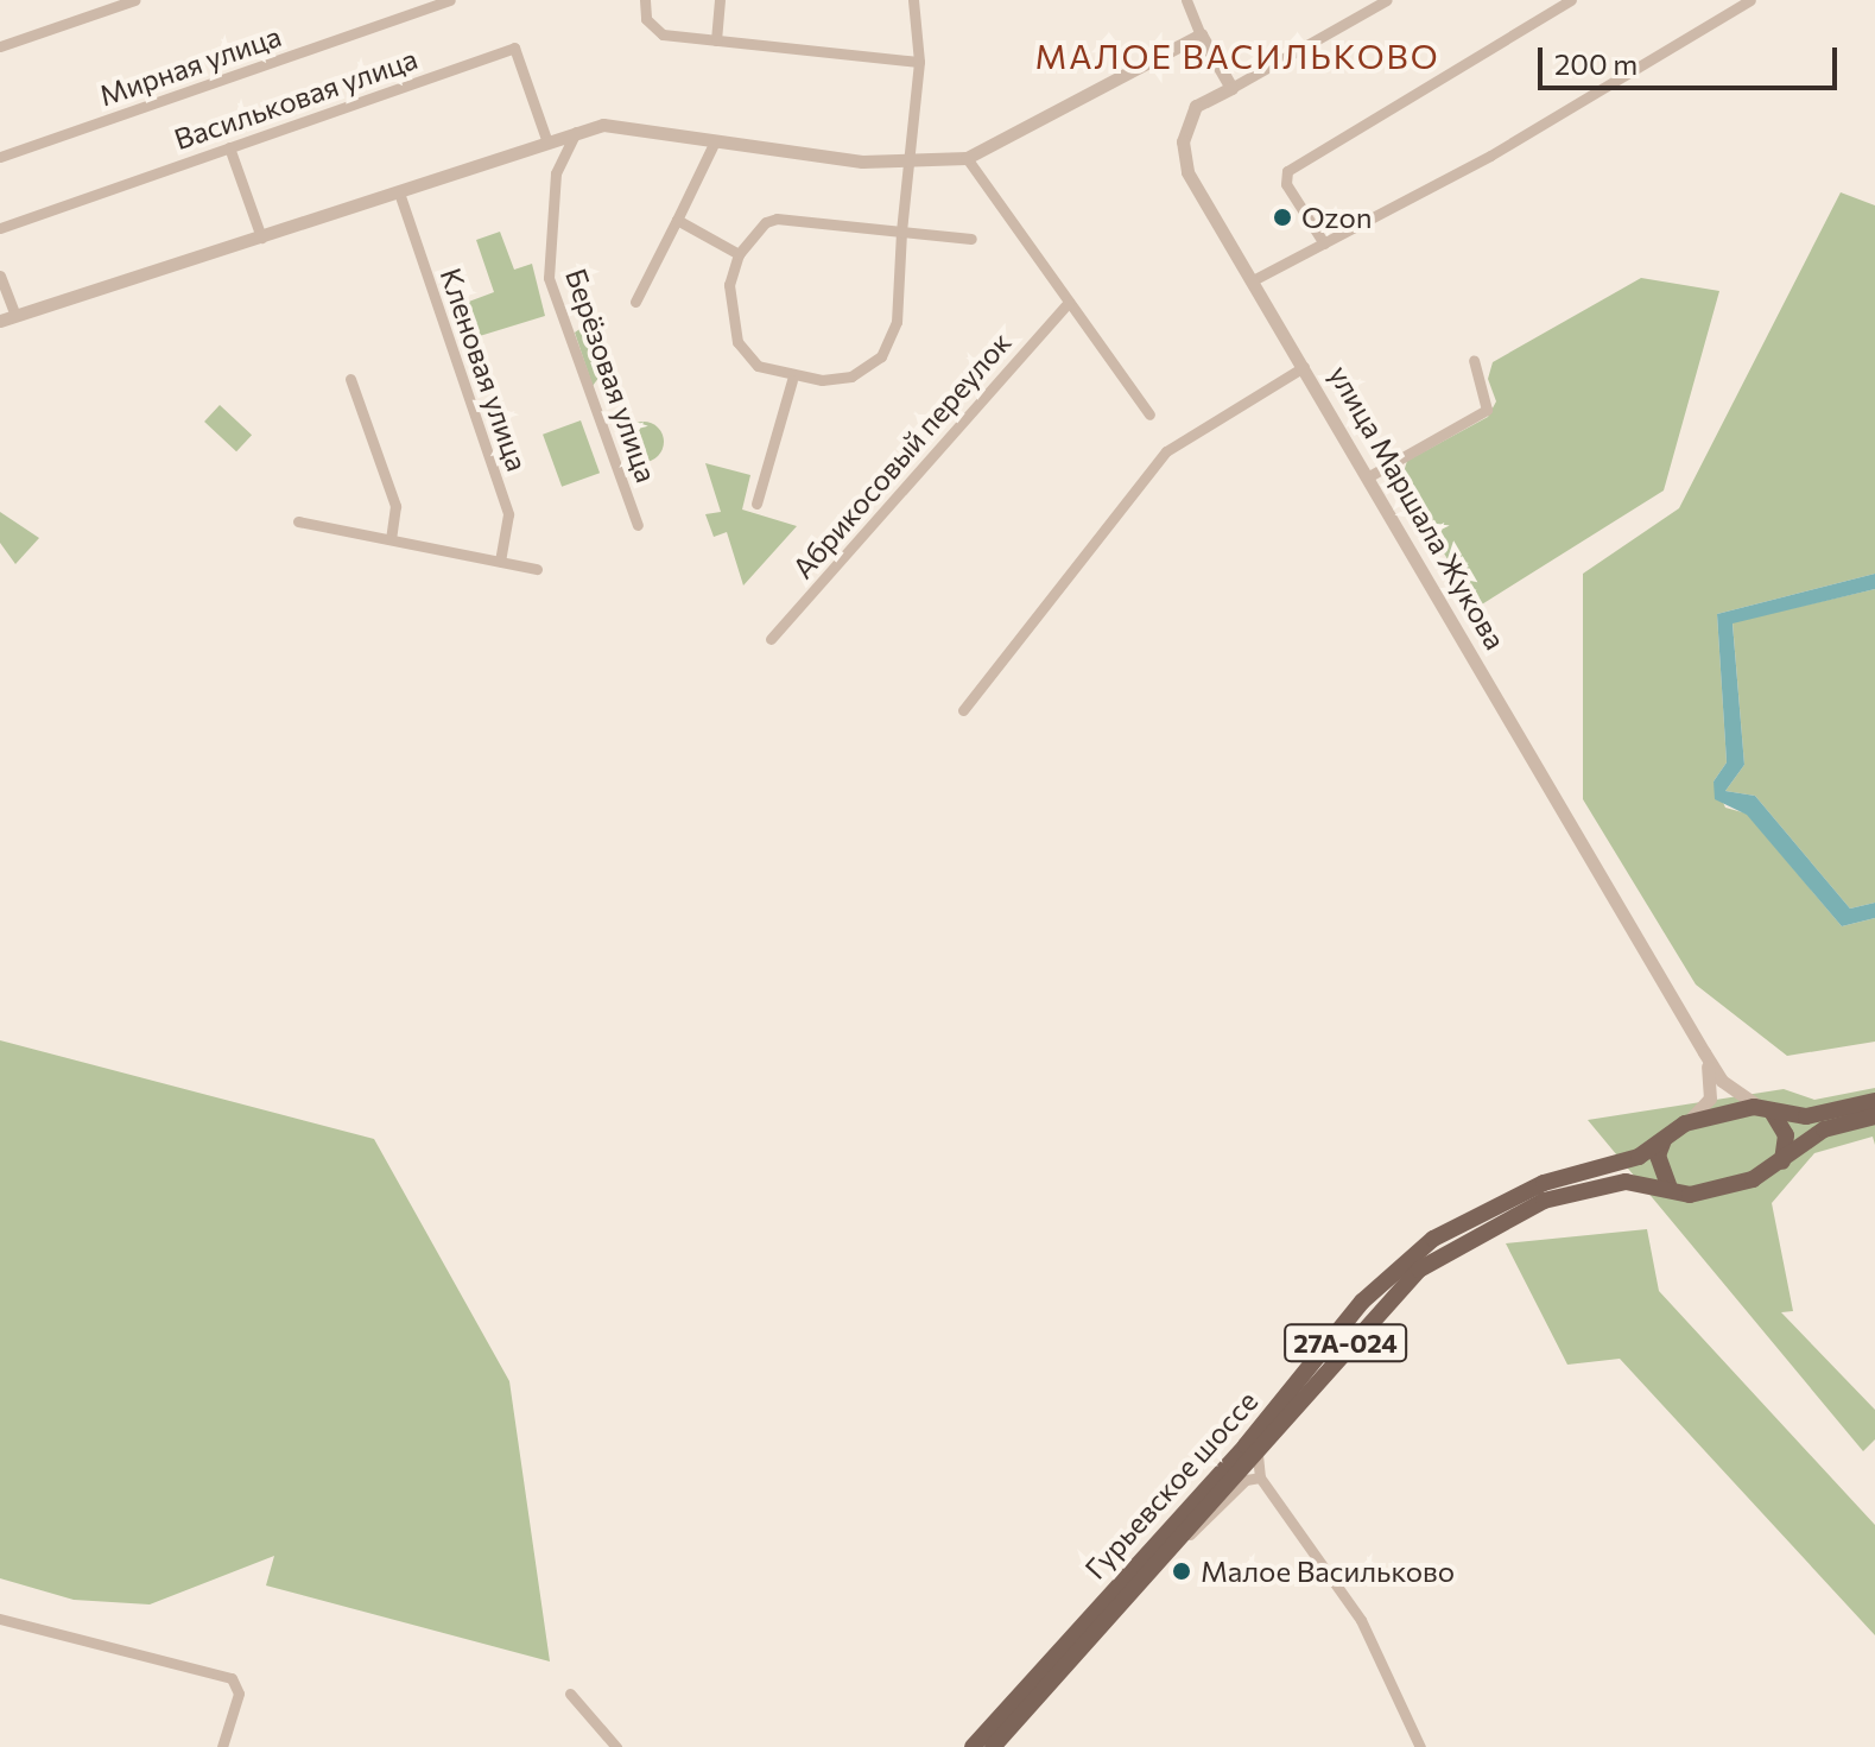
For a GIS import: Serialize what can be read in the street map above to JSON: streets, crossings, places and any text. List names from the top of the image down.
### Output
{
  "streets": {
    "main road": ["27А-024", "Гурьевское шоссе"],
    "street": [
      "Мирная улица",
      "Васильковая улица",
      "Кленовая улица",
      "Берёзовая улица",
      "Абрикосовый переулок",
      "улица Маршала Жукова"
    ]
  },
  "crossings": [
    ["улица Маршала Жукова", "27А-024"],
    ["27А-024", "Гурьевское шоссе"]
  ],
  "districts": ["МАЛОЕ ВАСИЛЬКОВО"],
  "places": ["Ozon", "Малое Васильково"],
  "scale_bar": "200 m"
}
